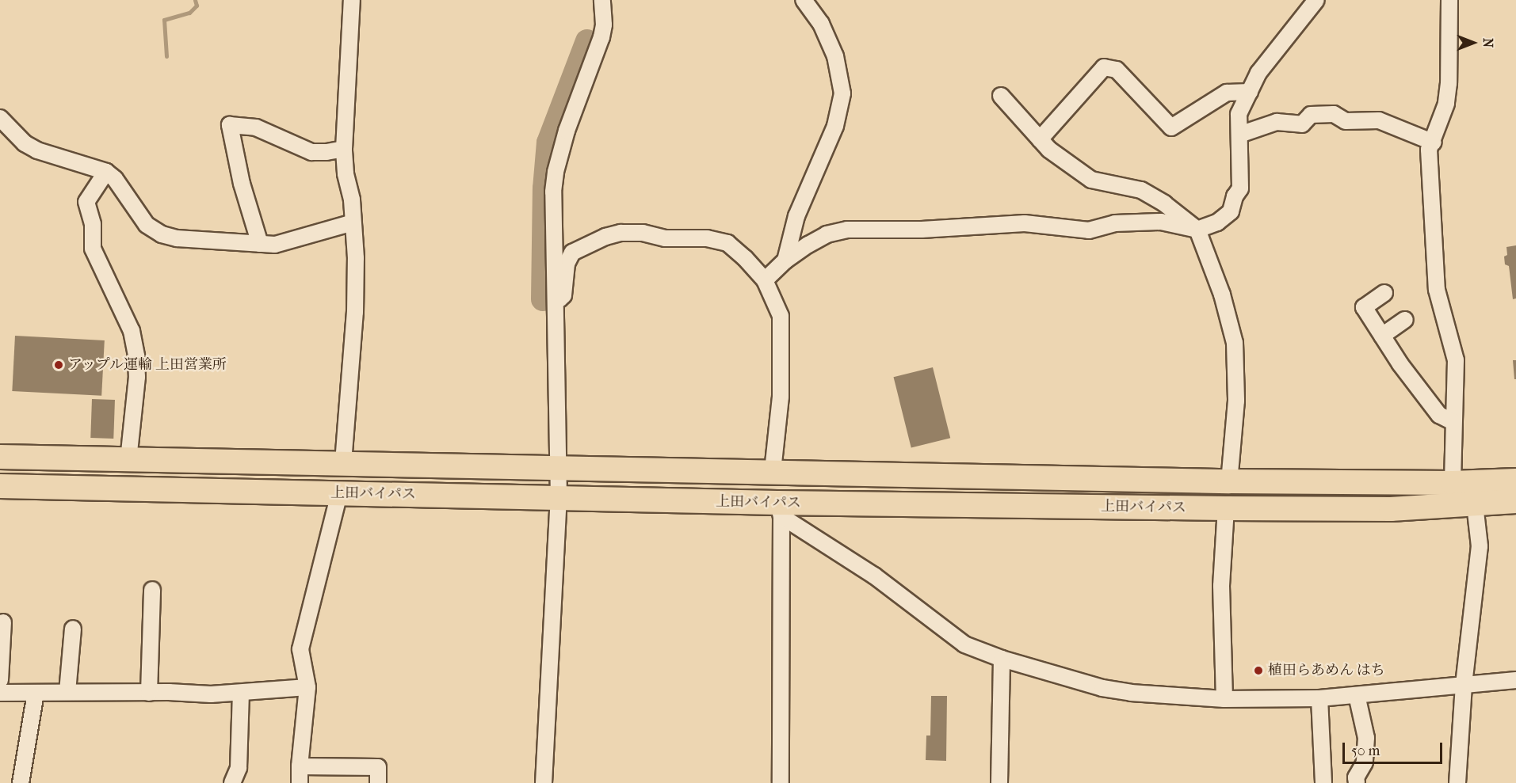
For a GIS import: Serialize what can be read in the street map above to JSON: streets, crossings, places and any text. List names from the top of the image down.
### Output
{
  "streets": {
    "highway": ["上田バイパス"]
  },
  "places": ["アップル運輸 上田営業所", "植田らあめん はち"],
  "scale_bar": "50 m",
  "north": "right"
}
